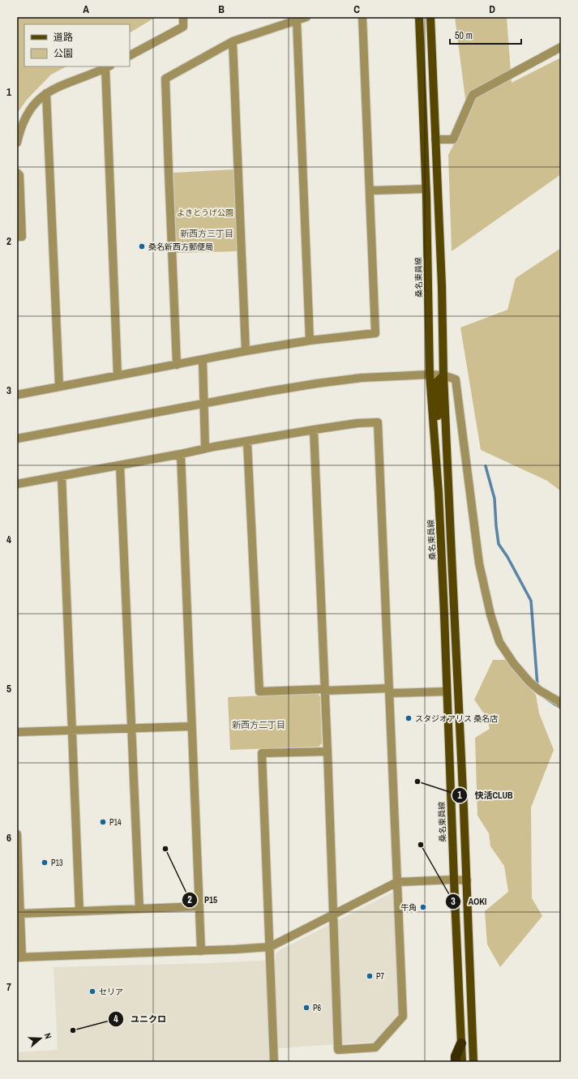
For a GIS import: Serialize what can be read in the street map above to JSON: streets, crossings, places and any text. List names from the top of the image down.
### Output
{
  "streets": {
    "main road": ["桑名東員線"]
  },
  "districts": ["新西方三丁目", "新西方二丁目"],
  "parks": ["よきとうげ公園"],
  "places": [
    "桑名新西方郵便局",
    "スタジオアリス 桑名店",
    "快活CLUB",
    "P14",
    "AOKI",
    "P15",
    "P13",
    "牛角",
    "P7",
    "セリア",
    "P6",
    "ユニクロ"
  ],
  "legend": ["道路", "公園"],
  "scale_bar": "50 m",
  "north": "right",
  "grid": {
    "columns": [
      "A",
      "B",
      "C",
      "D"
    ],
    "rows": [
      "1",
      "2",
      "3",
      "4",
      "5",
      "6",
      "7"
    ]
  }
}
